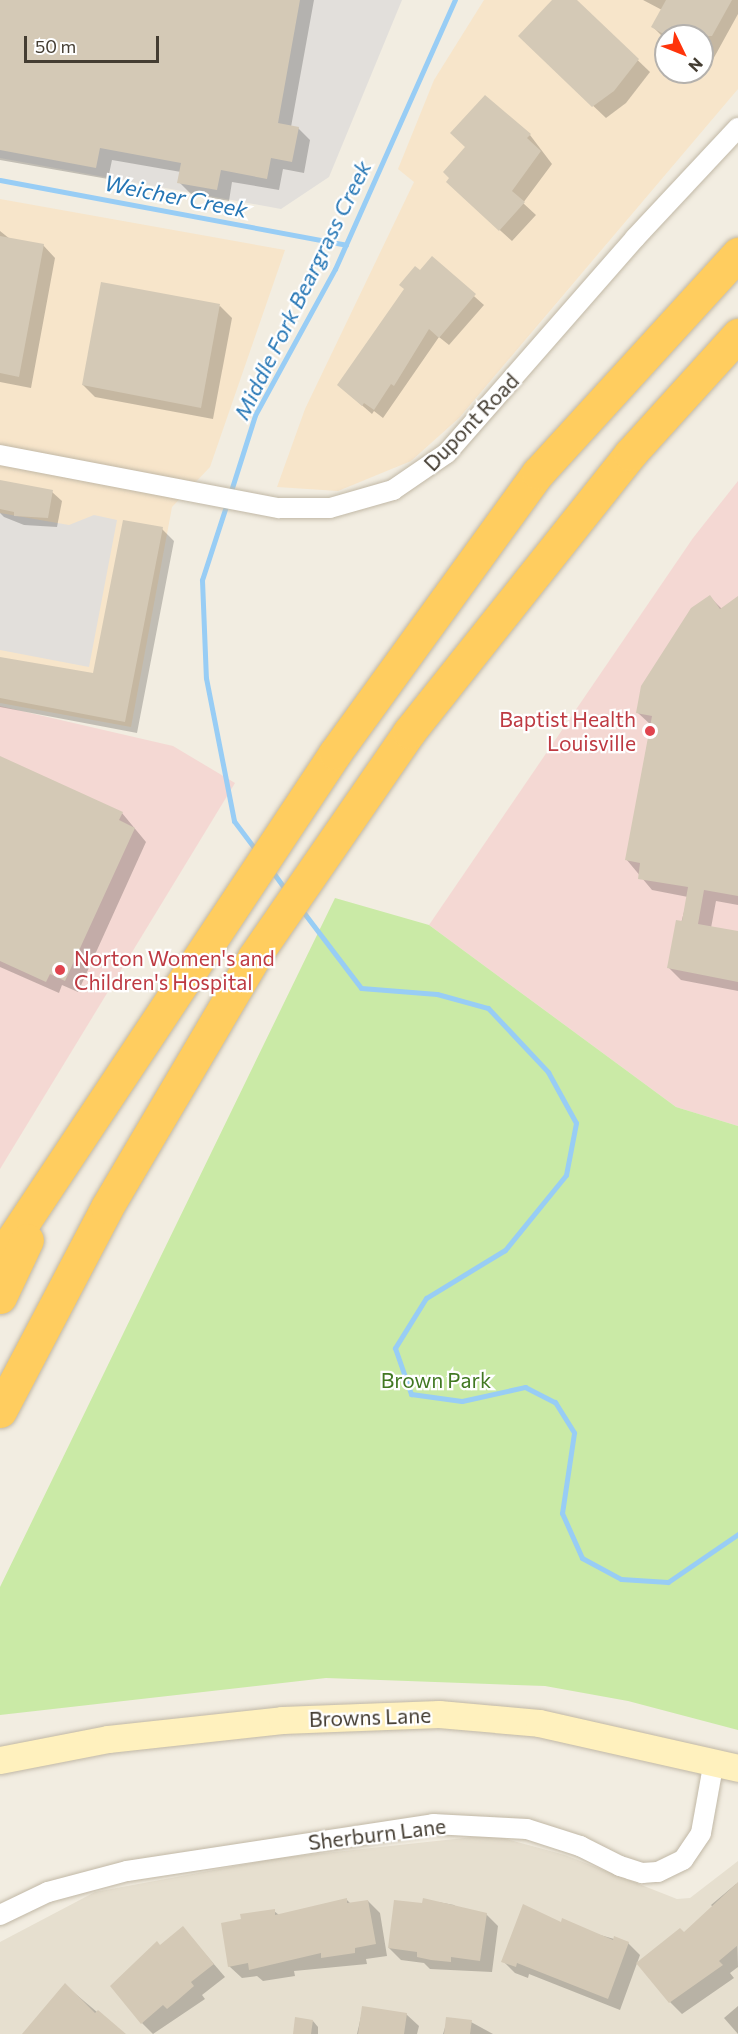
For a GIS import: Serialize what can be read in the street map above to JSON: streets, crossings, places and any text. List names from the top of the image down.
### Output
{
  "streets": {
    "street": ["Dupont Road", "Browns Lane", "Sherburn Lane"]
  },
  "crossings": [
    ["Browns Lane", "Sherburn Lane"]
  ],
  "water": ["Weicher Creek", "Middle Fork Beargrass Creek"],
  "parks": ["Brown Park"],
  "places": ["Baptist Health Louisville", "Norton Women's and Children's Hospital"],
  "scale_bar": "50 m",
  "north": "bottom right"
}
